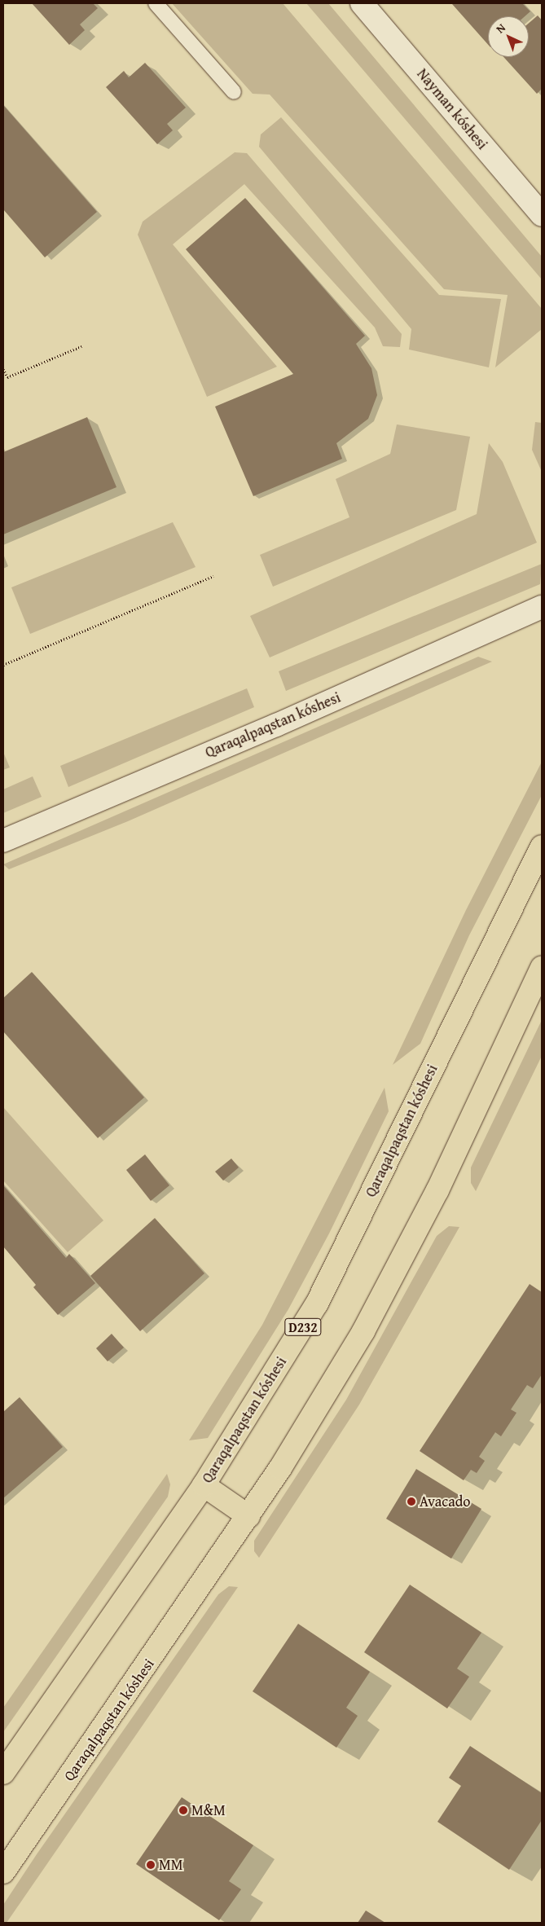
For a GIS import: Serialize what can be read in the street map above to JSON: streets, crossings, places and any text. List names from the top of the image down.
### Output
{
  "streets": {
    "main road": ["Qaraqalpaqstan kóshesi", "D232"],
    "street": ["Nayman kóshesi"]
  },
  "places": ["Avacado", "M&M", "MM"],
  "north": "top left"
}
